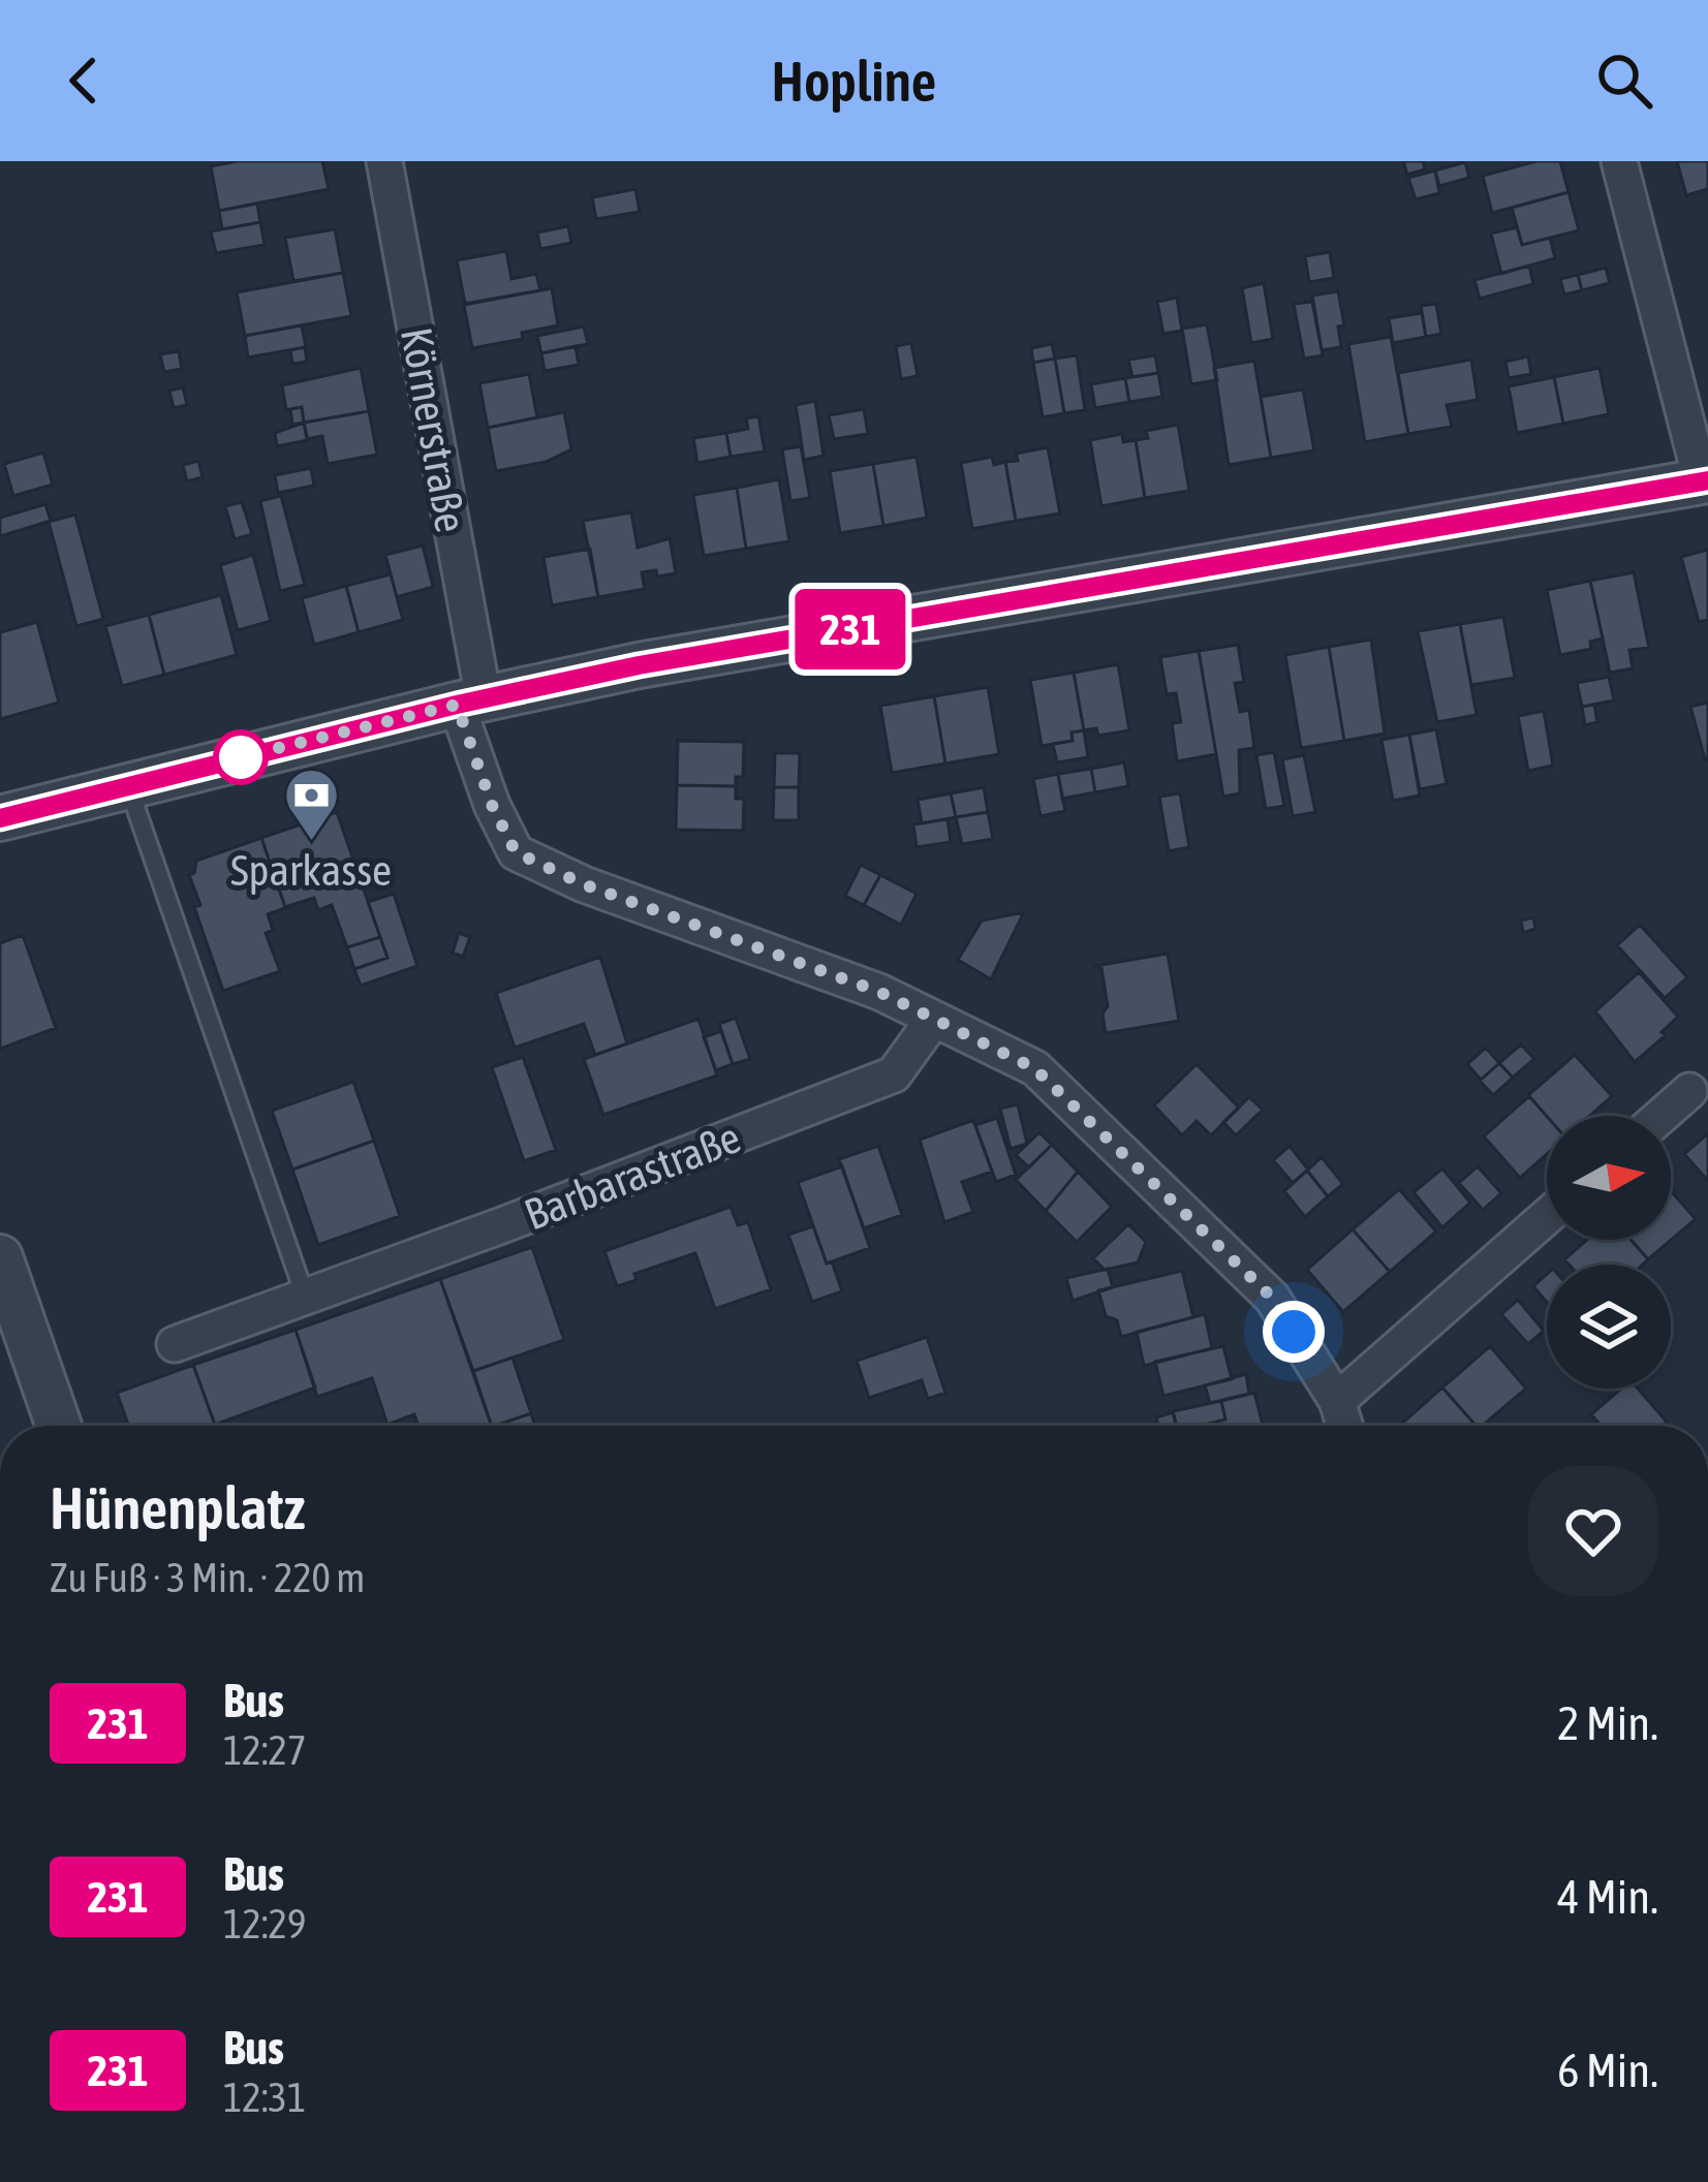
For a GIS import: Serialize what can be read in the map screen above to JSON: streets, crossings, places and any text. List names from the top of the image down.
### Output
{
  "streets": {
    "street": ["Körnerstraße", "Barbarastraße"]
  },
  "crossings": [
    ["Körnerstraße", "Barbarastraße"]
  ],
  "places": {
    "bank": ["Sparkasse"]
  },
  "lines": ["bus line 231"],
  "north": "right",
  "page": {
    "header": "Hopline",
    "on_map": "231",
    "heading": ["Hünenplatz", "Zu Fuß · 3 Min. · 220 m"],
    "list": [
      {
        "mark": "231",
        "name": "Bus",
        "note": "12:27",
        "value": "2 Min."
      },
      {
        "mark": "231",
        "name": "Bus",
        "note": "12:29",
        "value": "4 Min."
      },
      {
        "mark": "231",
        "name": "Bus",
        "note": "12:31",
        "value": "6 Min."
      }
    ]
  }
}
